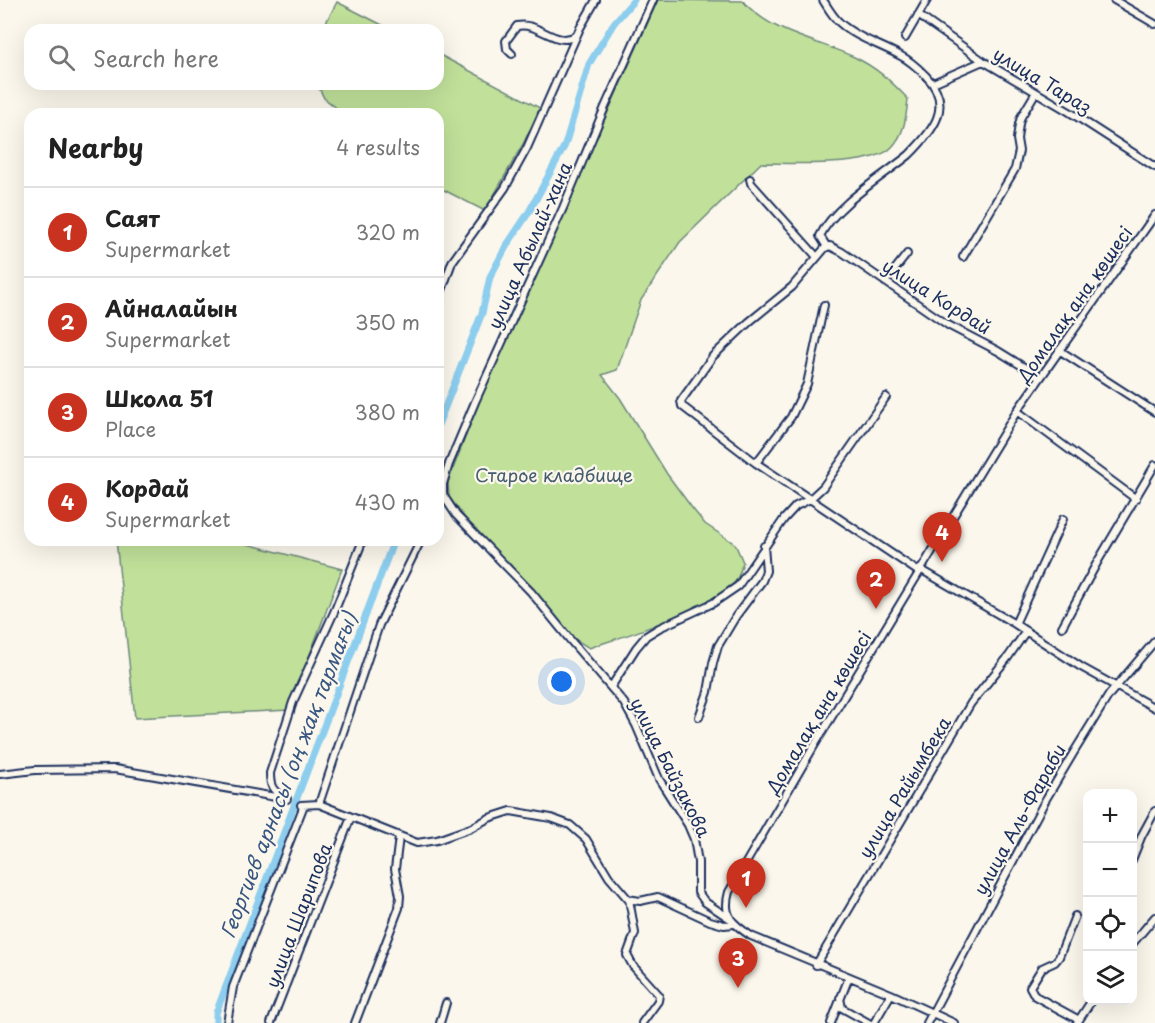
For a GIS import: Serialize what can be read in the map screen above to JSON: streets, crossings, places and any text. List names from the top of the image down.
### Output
{
  "streets": {
    "street": [
      "улица Тараз",
      "улица Абылай-хана",
      "улица Кордай",
      "Домалақ ана көшесі",
      "улица Байзакова",
      "улица Райымбека",
      "улица Аль-Фараби",
      "улица Шарипова"
    ]
  },
  "crossings": [
    ["улица Кордай", "Домалақ ана көшесі"],
    ["Домалақ ана көшесі", "улица Байзакова"],
    ["улица Байзакова", "улица Райымбека"],
    ["улица Байзакова", "улица Аль-Фараби"]
  ],
  "water": ["Георгиев арнасы (оң жақ тармағы)"],
  "parks": ["Старое кладбище"],
  "page": {
    "search": "Search here",
    "heading": ["Nearby", "4 results"],
    "list": [
      {
        "mark": "1",
        "name": "Саят",
        "note": "Supermarket",
        "value": "320 m"
      },
      {
        "mark": "2",
        "name": "Айналайын",
        "note": "Supermarket",
        "value": "350 m"
      },
      {
        "mark": "3",
        "name": "Школа 51",
        "note": "Place",
        "value": "380 m"
      },
      {
        "mark": "4",
        "name": "Кордай",
        "note": "Supermarket",
        "value": "430 m"
      }
    ],
    "pins": [
      "4",
      "2",
      "1",
      "3"
    ],
    "map_buttons": ["+", "−"]
  }
}
